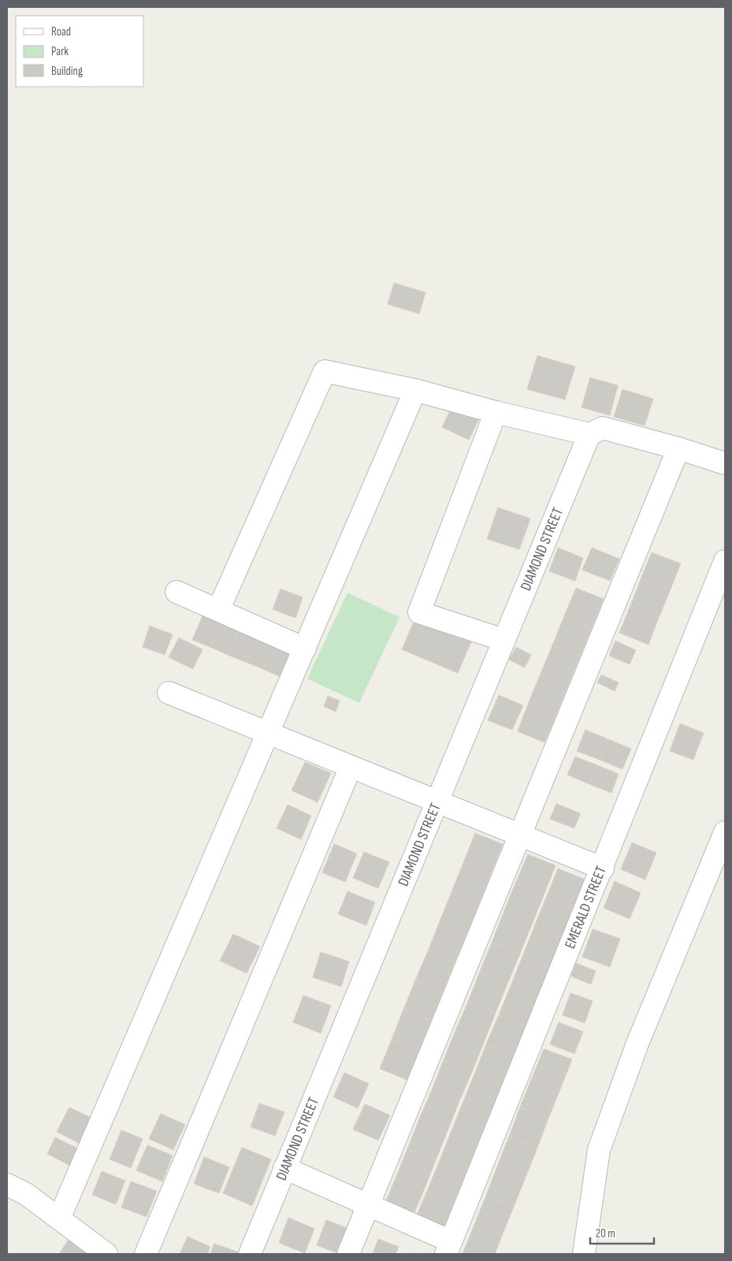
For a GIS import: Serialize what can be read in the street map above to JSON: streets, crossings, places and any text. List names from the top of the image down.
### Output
{
  "streets": {
    "street": ["DIAMOND STREET", "EMERALD STREET"]
  },
  "legend": ["Road", "Park", "Building"],
  "scale_bar": "20 m"
}
